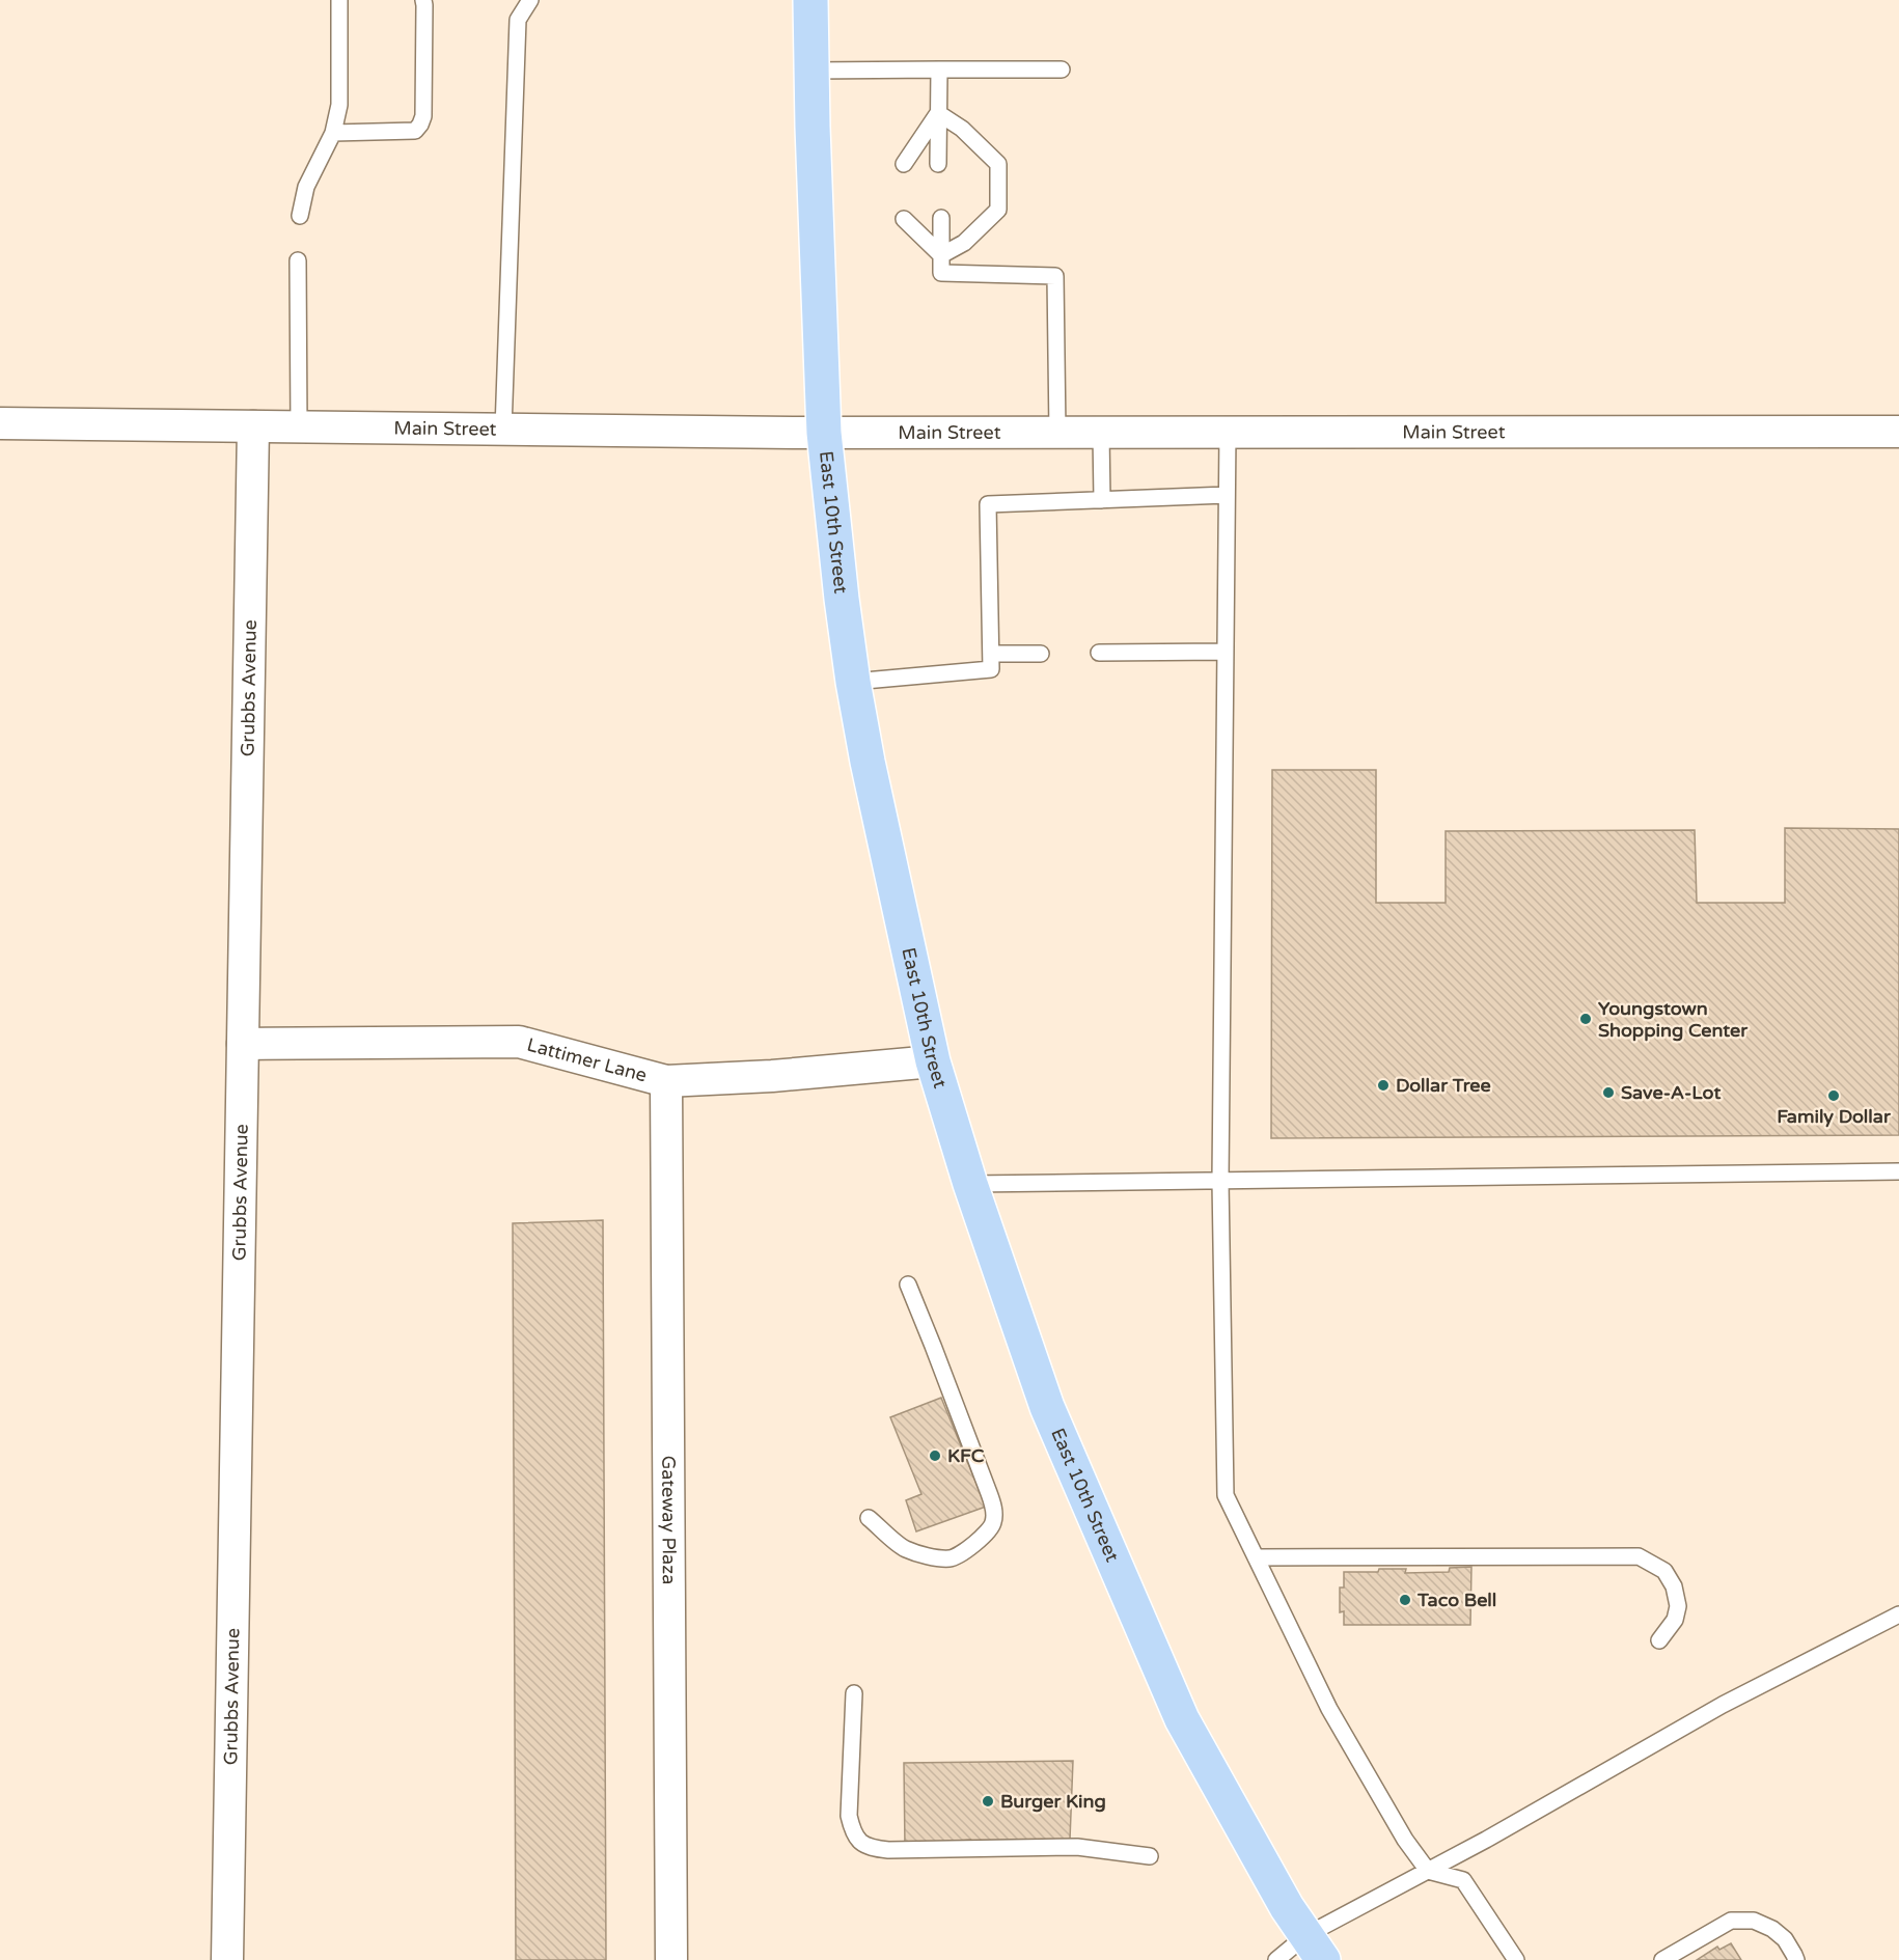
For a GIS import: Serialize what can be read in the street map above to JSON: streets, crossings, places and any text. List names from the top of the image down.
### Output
{
  "streets": {
    "main road": ["East 10th Street"],
    "street": [
      "Main Street",
      "Grubbs Avenue",
      "Lattimer Lane",
      "Gateway Plaza"
    ]
  },
  "crossings": [
    ["Main Street", "East 10th Street"],
    ["Main Street", "Grubbs Avenue"],
    ["East 10th Street", "Lattimer Lane"],
    ["Grubbs Avenue", "Lattimer Lane"],
    ["Lattimer Lane", "Gateway Plaza"]
  ],
  "places": [
    "Youngstown Shopping Center",
    "Dollar Tree",
    "Save-A-Lot",
    "Family Dollar",
    "KFC",
    "Taco Bell",
    "Burger King"
  ]
}
